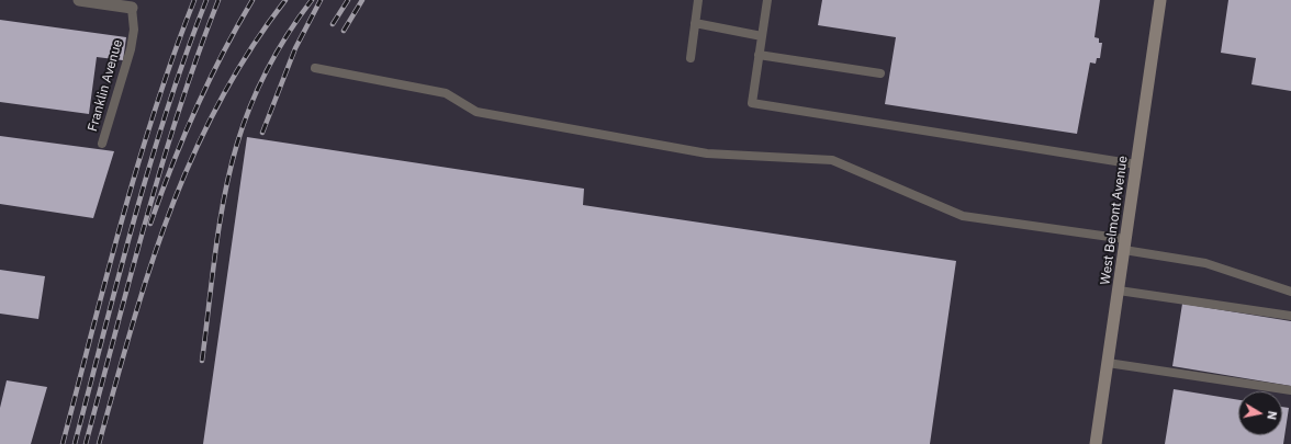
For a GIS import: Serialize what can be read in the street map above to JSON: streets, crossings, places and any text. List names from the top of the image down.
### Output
{
  "streets": {
    "main road": ["West Belmont Avenue"],
    "lane": ["Franklin Avenue"]
  },
  "north": "right"
}
